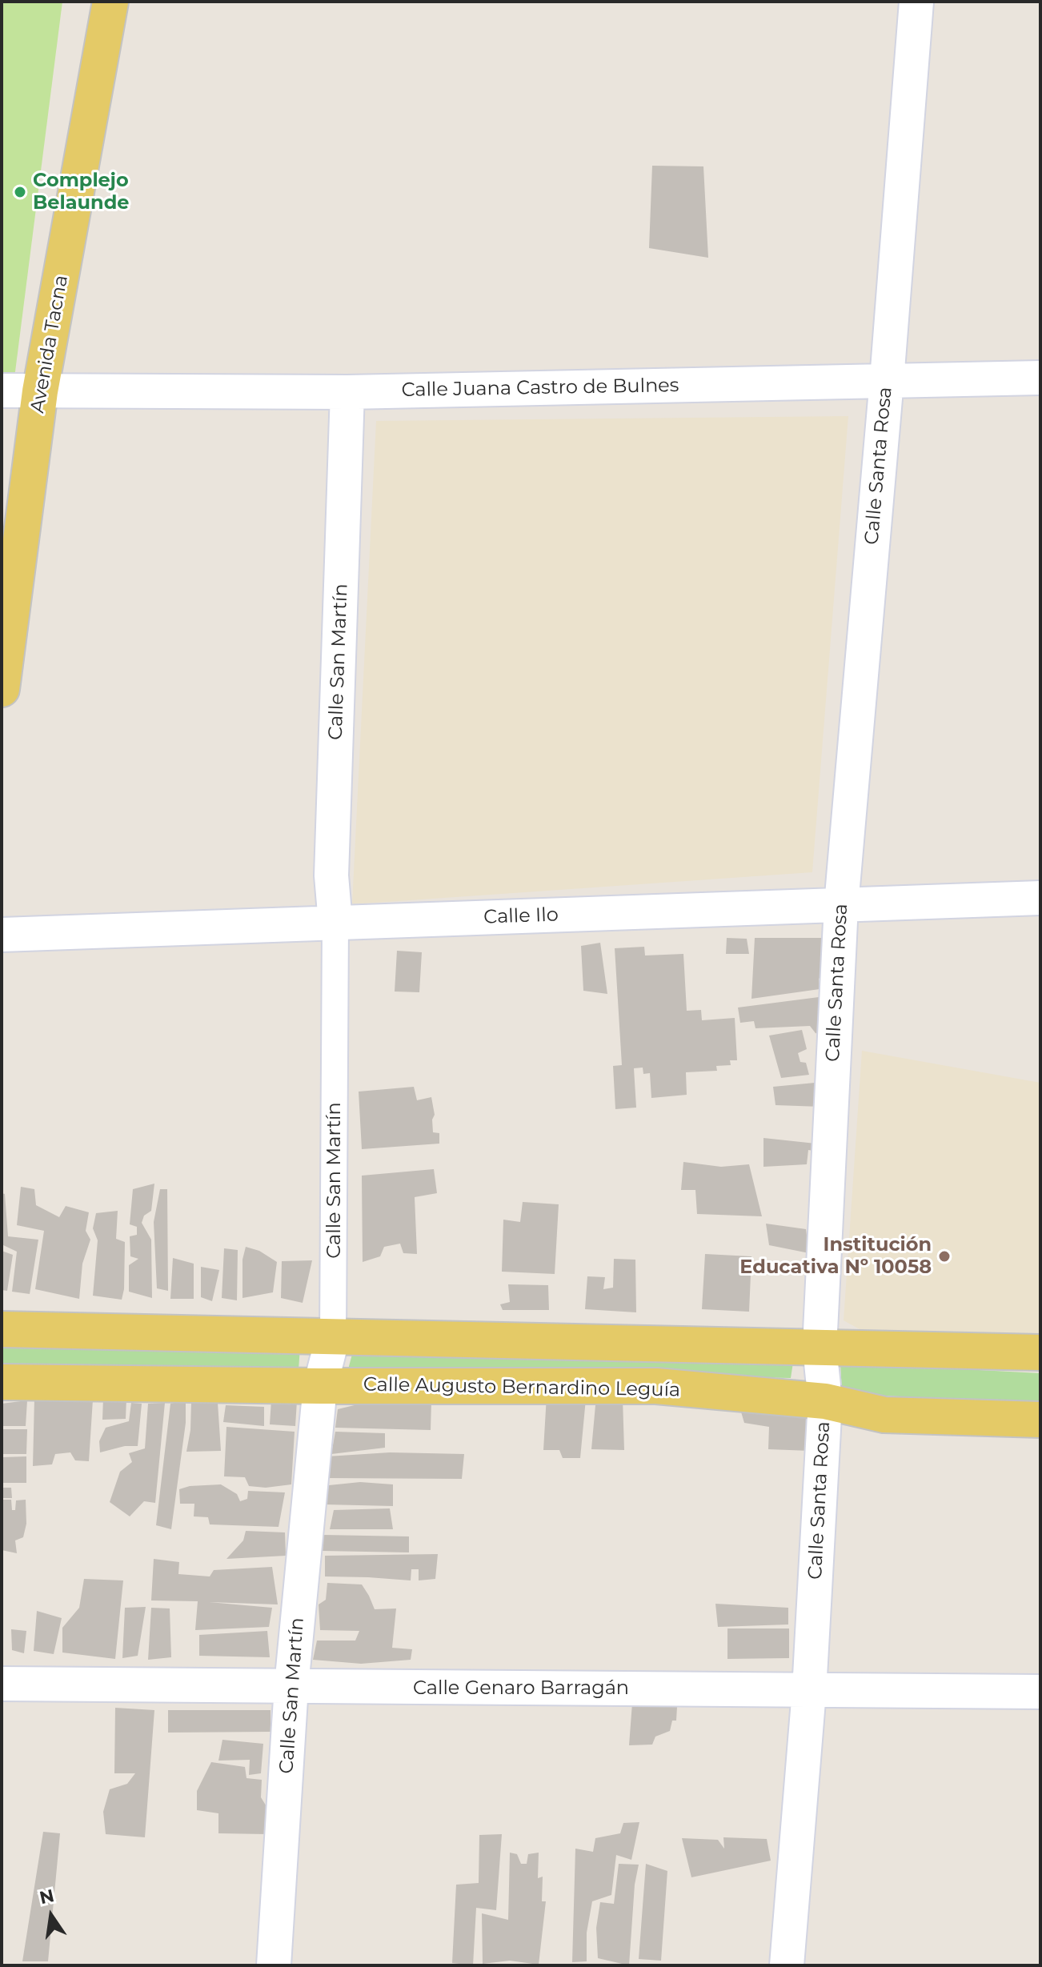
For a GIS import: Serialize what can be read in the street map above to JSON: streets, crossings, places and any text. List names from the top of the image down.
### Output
{
  "streets": {
    "main road": ["Avenida Tacna", "Calle Augusto Bernardino Leguía"],
    "street": [
      "Calle Juana Castro de Bulnes",
      "Calle Santa Rosa",
      "Calle San Martín",
      "Calle Ilo",
      "Calle Genaro Barragán"
    ]
  },
  "crossings": [
    ["Avenida Tacna", "Calle Juana Castro de Bulnes"],
    ["Calle Juana Castro de Bulnes", "Calle Santa Rosa"],
    ["Calle Juana Castro de Bulnes", "Calle San Martín"],
    ["Calle Santa Rosa", "Calle Ilo"],
    ["Calle Santa Rosa", "Calle Augusto Bernardino Leguía"],
    ["Calle Santa Rosa", "Calle Genaro Barragán"],
    ["Calle San Martín", "Calle Ilo"],
    ["Calle San Martín", "Calle Augusto Bernardino Leguía"],
    ["Calle San Martín", "Calle Genaro Barragán"]
  ],
  "places": ["Complejo Belaunde", "Institución Educativa Nº 10058"],
  "north": "top"
}
